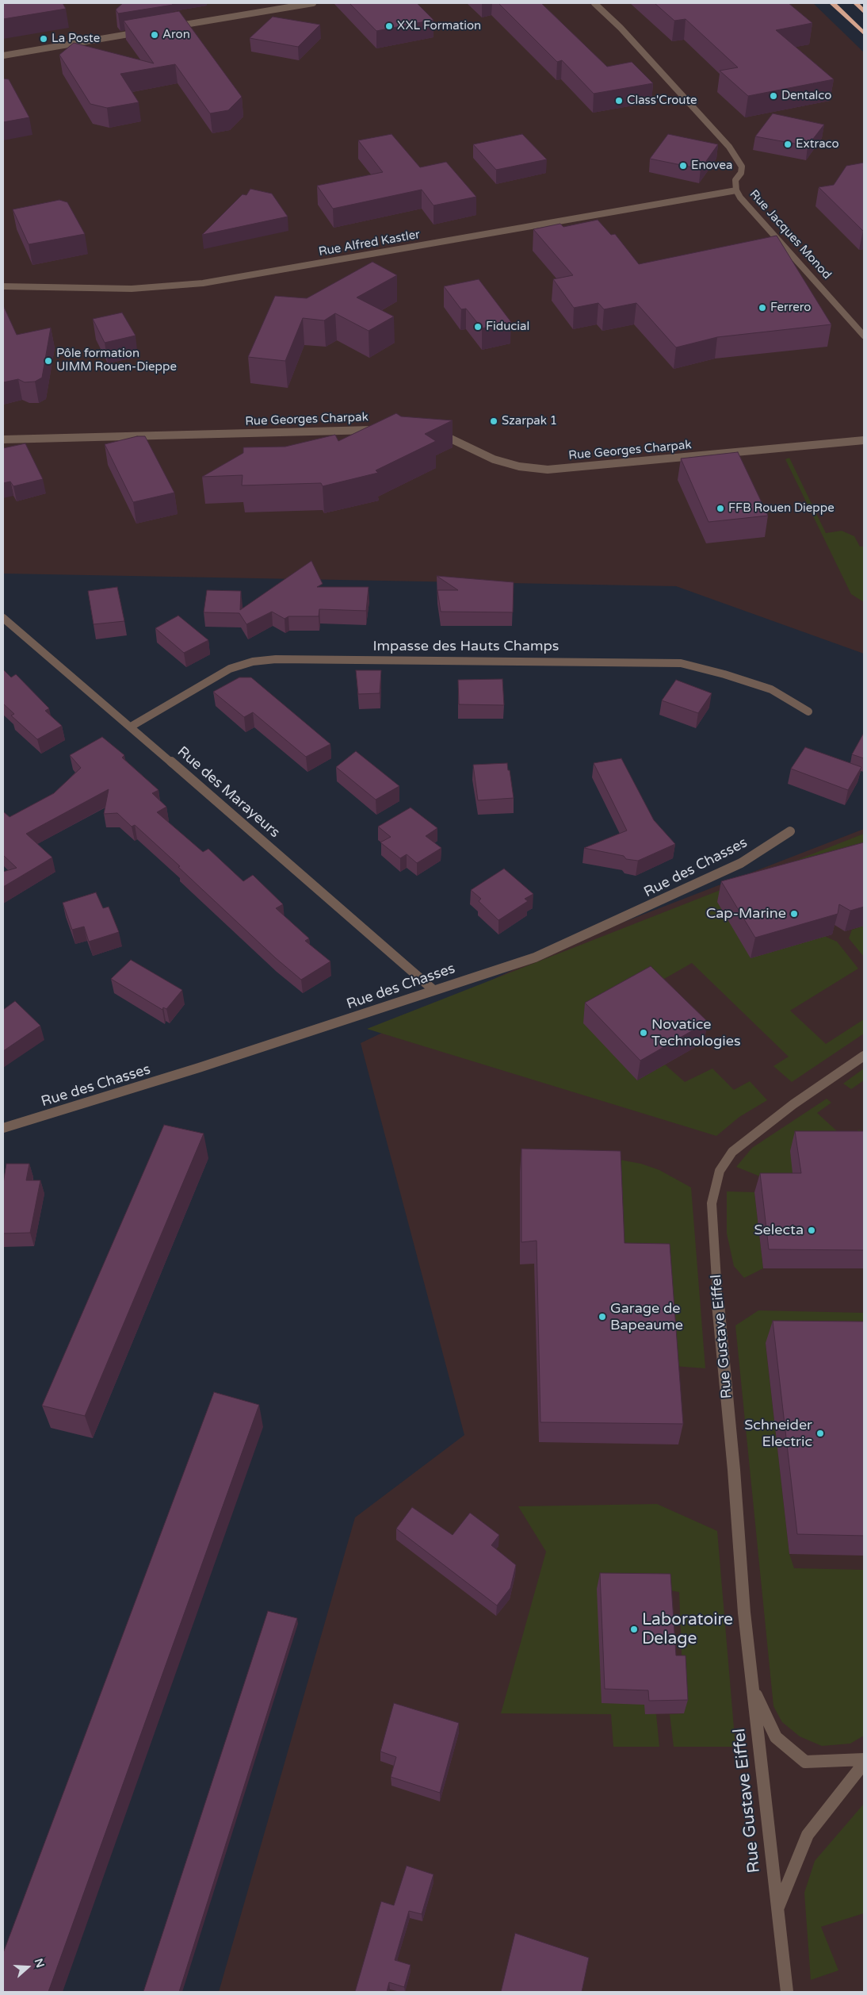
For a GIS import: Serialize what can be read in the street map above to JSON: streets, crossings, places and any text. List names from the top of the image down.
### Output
{
  "streets": {
    "street": [
      "Rue Jacques Monod",
      "Rue Alfred Kastler",
      "Rue Georges Charpak",
      "Impasse des Hauts Champs",
      "Rue des Marayeurs",
      "Rue des Chasses",
      "Rue Gustave Eiffel"
    ]
  },
  "crossings": [
    ["Rue Jacques Monod", "Rue Alfred Kastler"],
    ["Impasse des Hauts Champs", "Rue des Marayeurs"],
    ["Rue des Marayeurs", "Rue des Chasses"]
  ],
  "places": [
    "XXL Formation",
    "Aron",
    "La Poste",
    "Dentalco",
    "Class'Croute",
    "Extraco",
    "Enovea",
    "Ferrero",
    "Fiducial",
    "Pôle formation UIMM Rouen-Dieppe",
    "Szarpak 1",
    "FFB Rouen Dieppe",
    "Cap-Marine",
    "Novatice Technologies",
    "Selecta",
    "Garage de Bapeaume",
    "Schneider Electric",
    "Laboratoire Delage"
  ],
  "north": "right"
}
